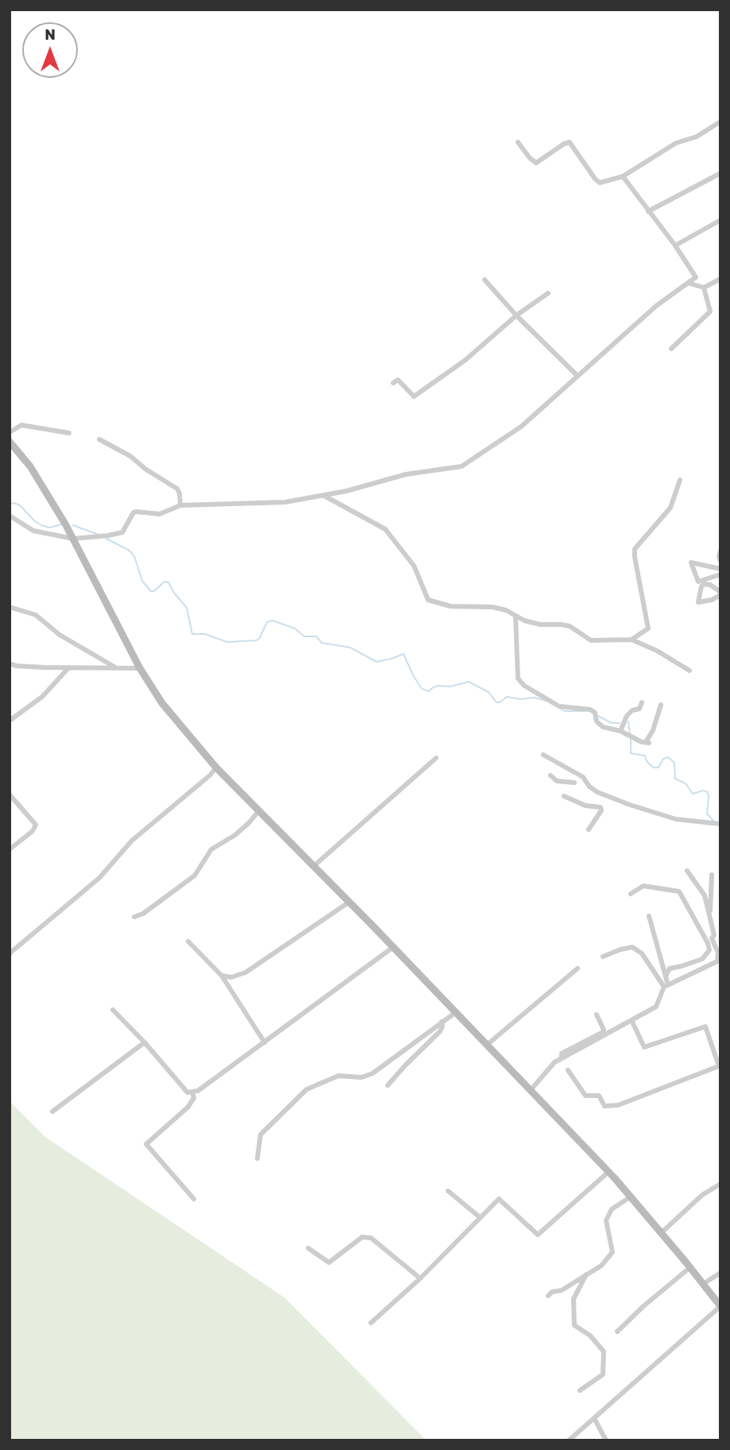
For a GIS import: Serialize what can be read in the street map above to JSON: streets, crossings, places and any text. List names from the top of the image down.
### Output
{
  "north": "top"
}
